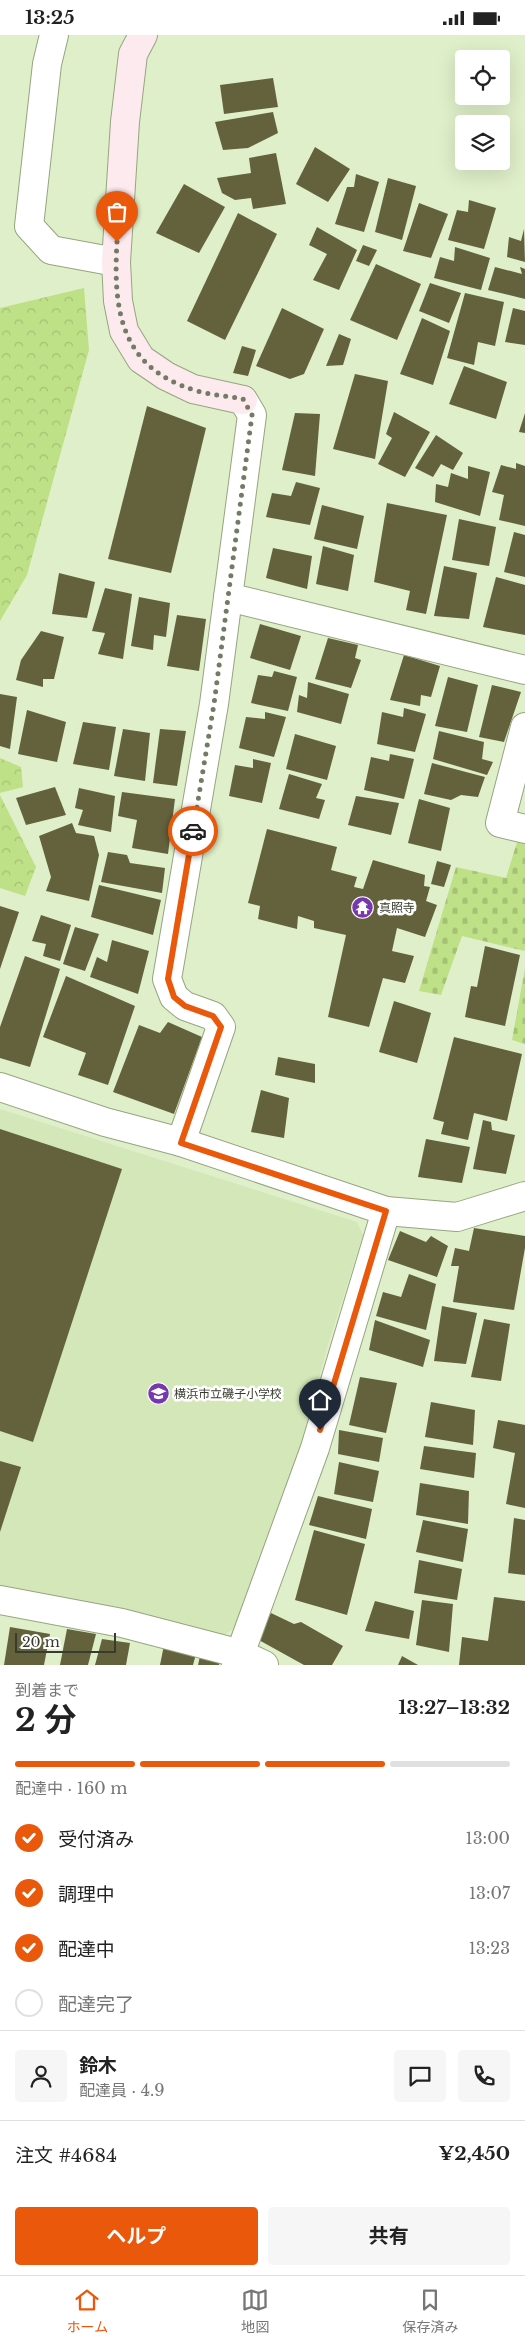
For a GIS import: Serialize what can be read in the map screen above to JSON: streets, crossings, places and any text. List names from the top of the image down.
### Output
{
  "places": {
    "temple": ["真照寺"],
    "school or university": ["横浜市立磯子小学校"]
  },
  "scale_bar": "20 m",
  "page": {
    "status": "13:25",
    "scale": "20 m",
    "heading": ["2 分", "到着まで", "13:27–13:32"],
    "panel": [
      "鈴木",
      "配達員 · 4.9",
      "注文 #4684",
      "¥2,450"
    ],
    "bar": "配達中 · 160 m",
    "list": [
      ["受付済み", "13:00"],
      ["調理中", "13:07"],
      ["配達中", "13:23"],
      "配達完了"
    ],
    "buttons": ["ヘルプ", "共有"],
    "tabs": ["ホーム", "地図", "保存済み"]
  }
}
